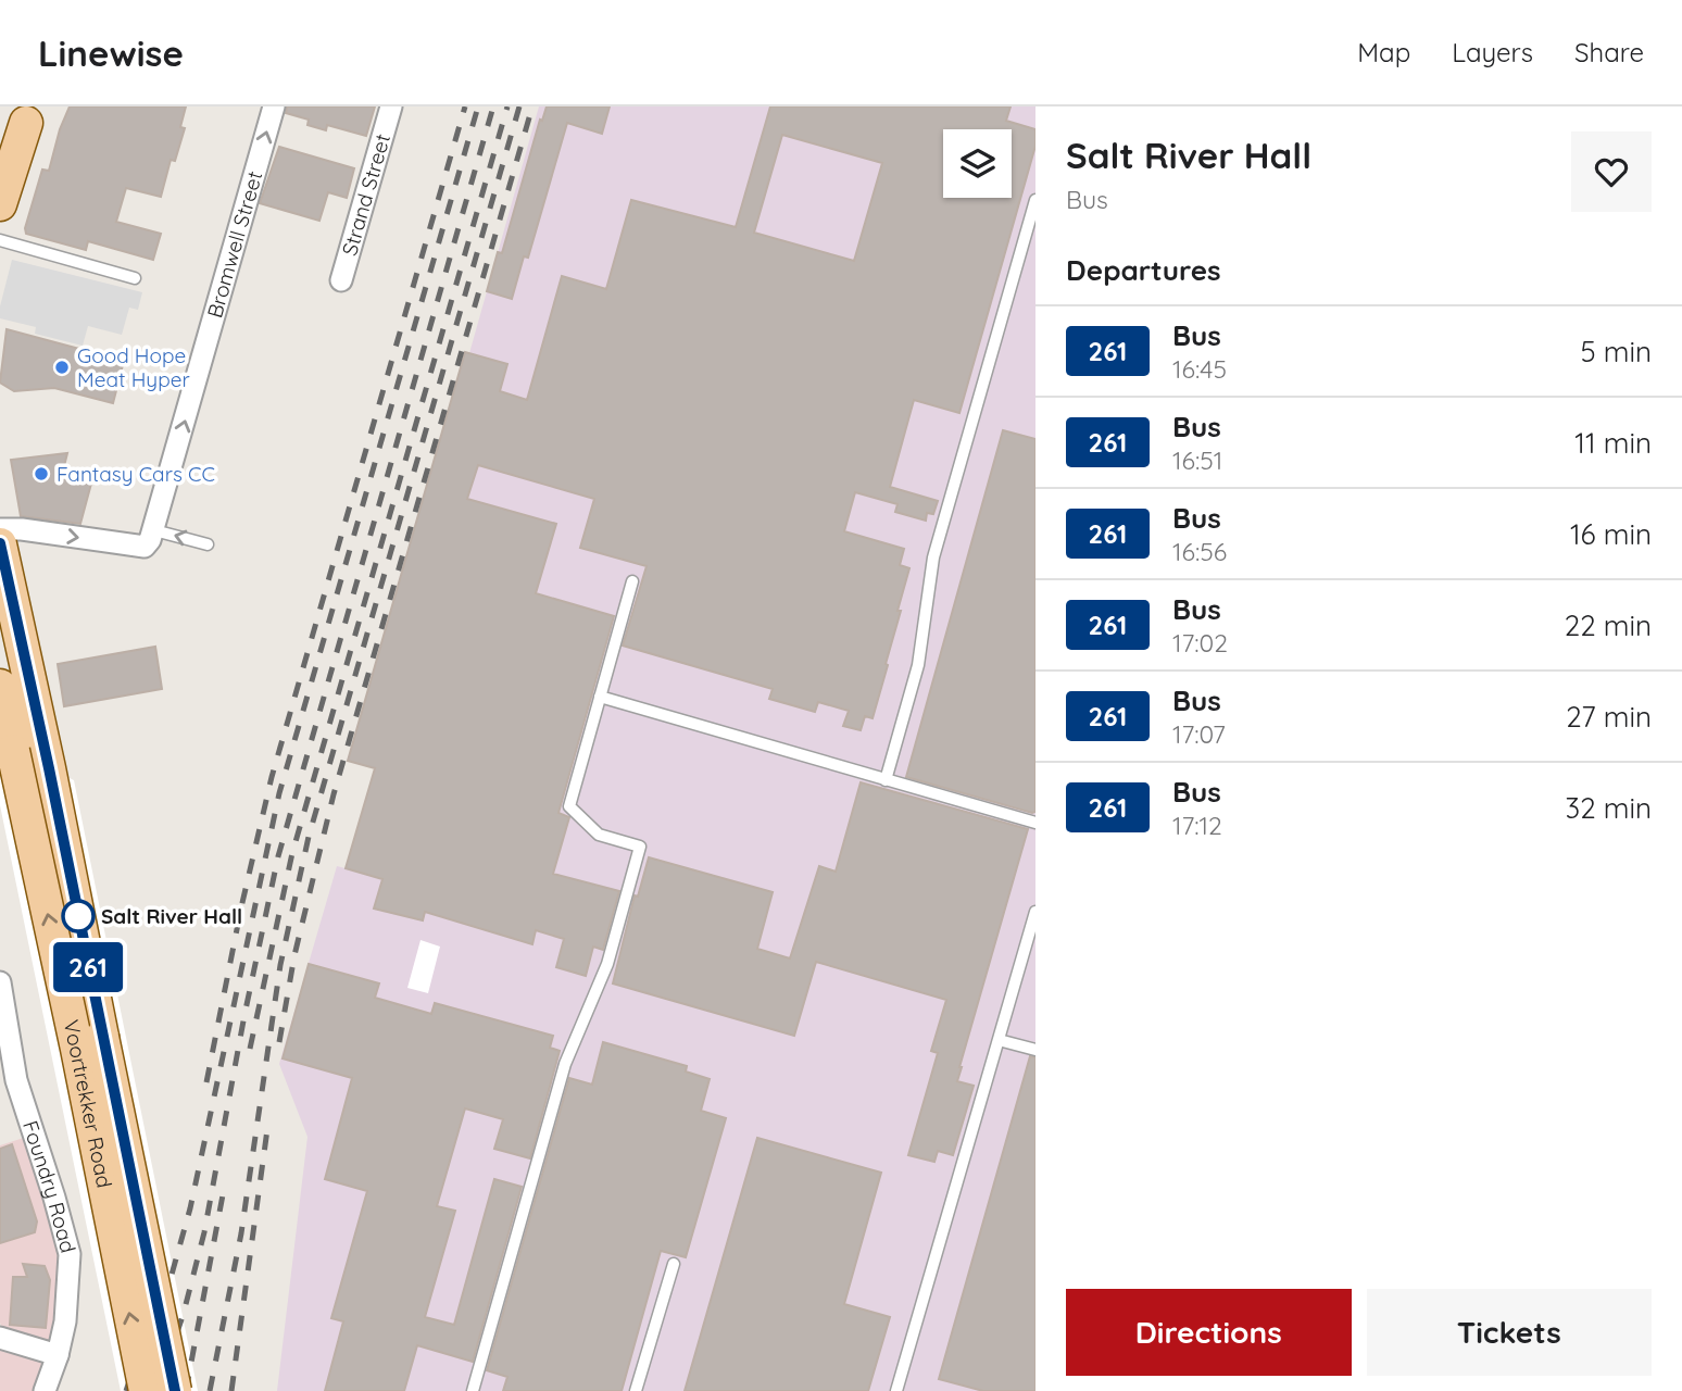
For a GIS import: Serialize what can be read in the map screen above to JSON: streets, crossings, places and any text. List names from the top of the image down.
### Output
{
  "streets": {
    "main road": ["Voortrekker Road"],
    "street": ["Strand Street", "Bromwell Street", "Foundry Road"]
  },
  "one_way": ["Bromwell Street"],
  "places": ["Good Hope Meat Hyper", "Fantasy Cars CC", "Salt River Hall"],
  "lines": ["bus line 261"],
  "page": {
    "header": "Linewise",
    "nav": ["Map", "Layers", "Share"],
    "on_map": "261",
    "heading": [
      ["Salt River Hall", "Bus"],
      "Departures"
    ],
    "list": [
      {
        "mark": "261",
        "name": "Bus",
        "note": "16:45",
        "value": "5 min"
      },
      {
        "mark": "261",
        "name": "Bus",
        "note": "16:51",
        "value": "11 min"
      },
      {
        "mark": "261",
        "name": "Bus",
        "note": "16:56",
        "value": "16 min"
      },
      {
        "mark": "261",
        "name": "Bus",
        "note": "17:02",
        "value": "22 min"
      },
      {
        "mark": "261",
        "name": "Bus",
        "note": "17:07",
        "value": "27 min"
      },
      {
        "mark": "261",
        "name": "Bus",
        "note": "17:12",
        "value": "32 min"
      }
    ],
    "buttons": ["Directions", "Tickets"]
  }
}
